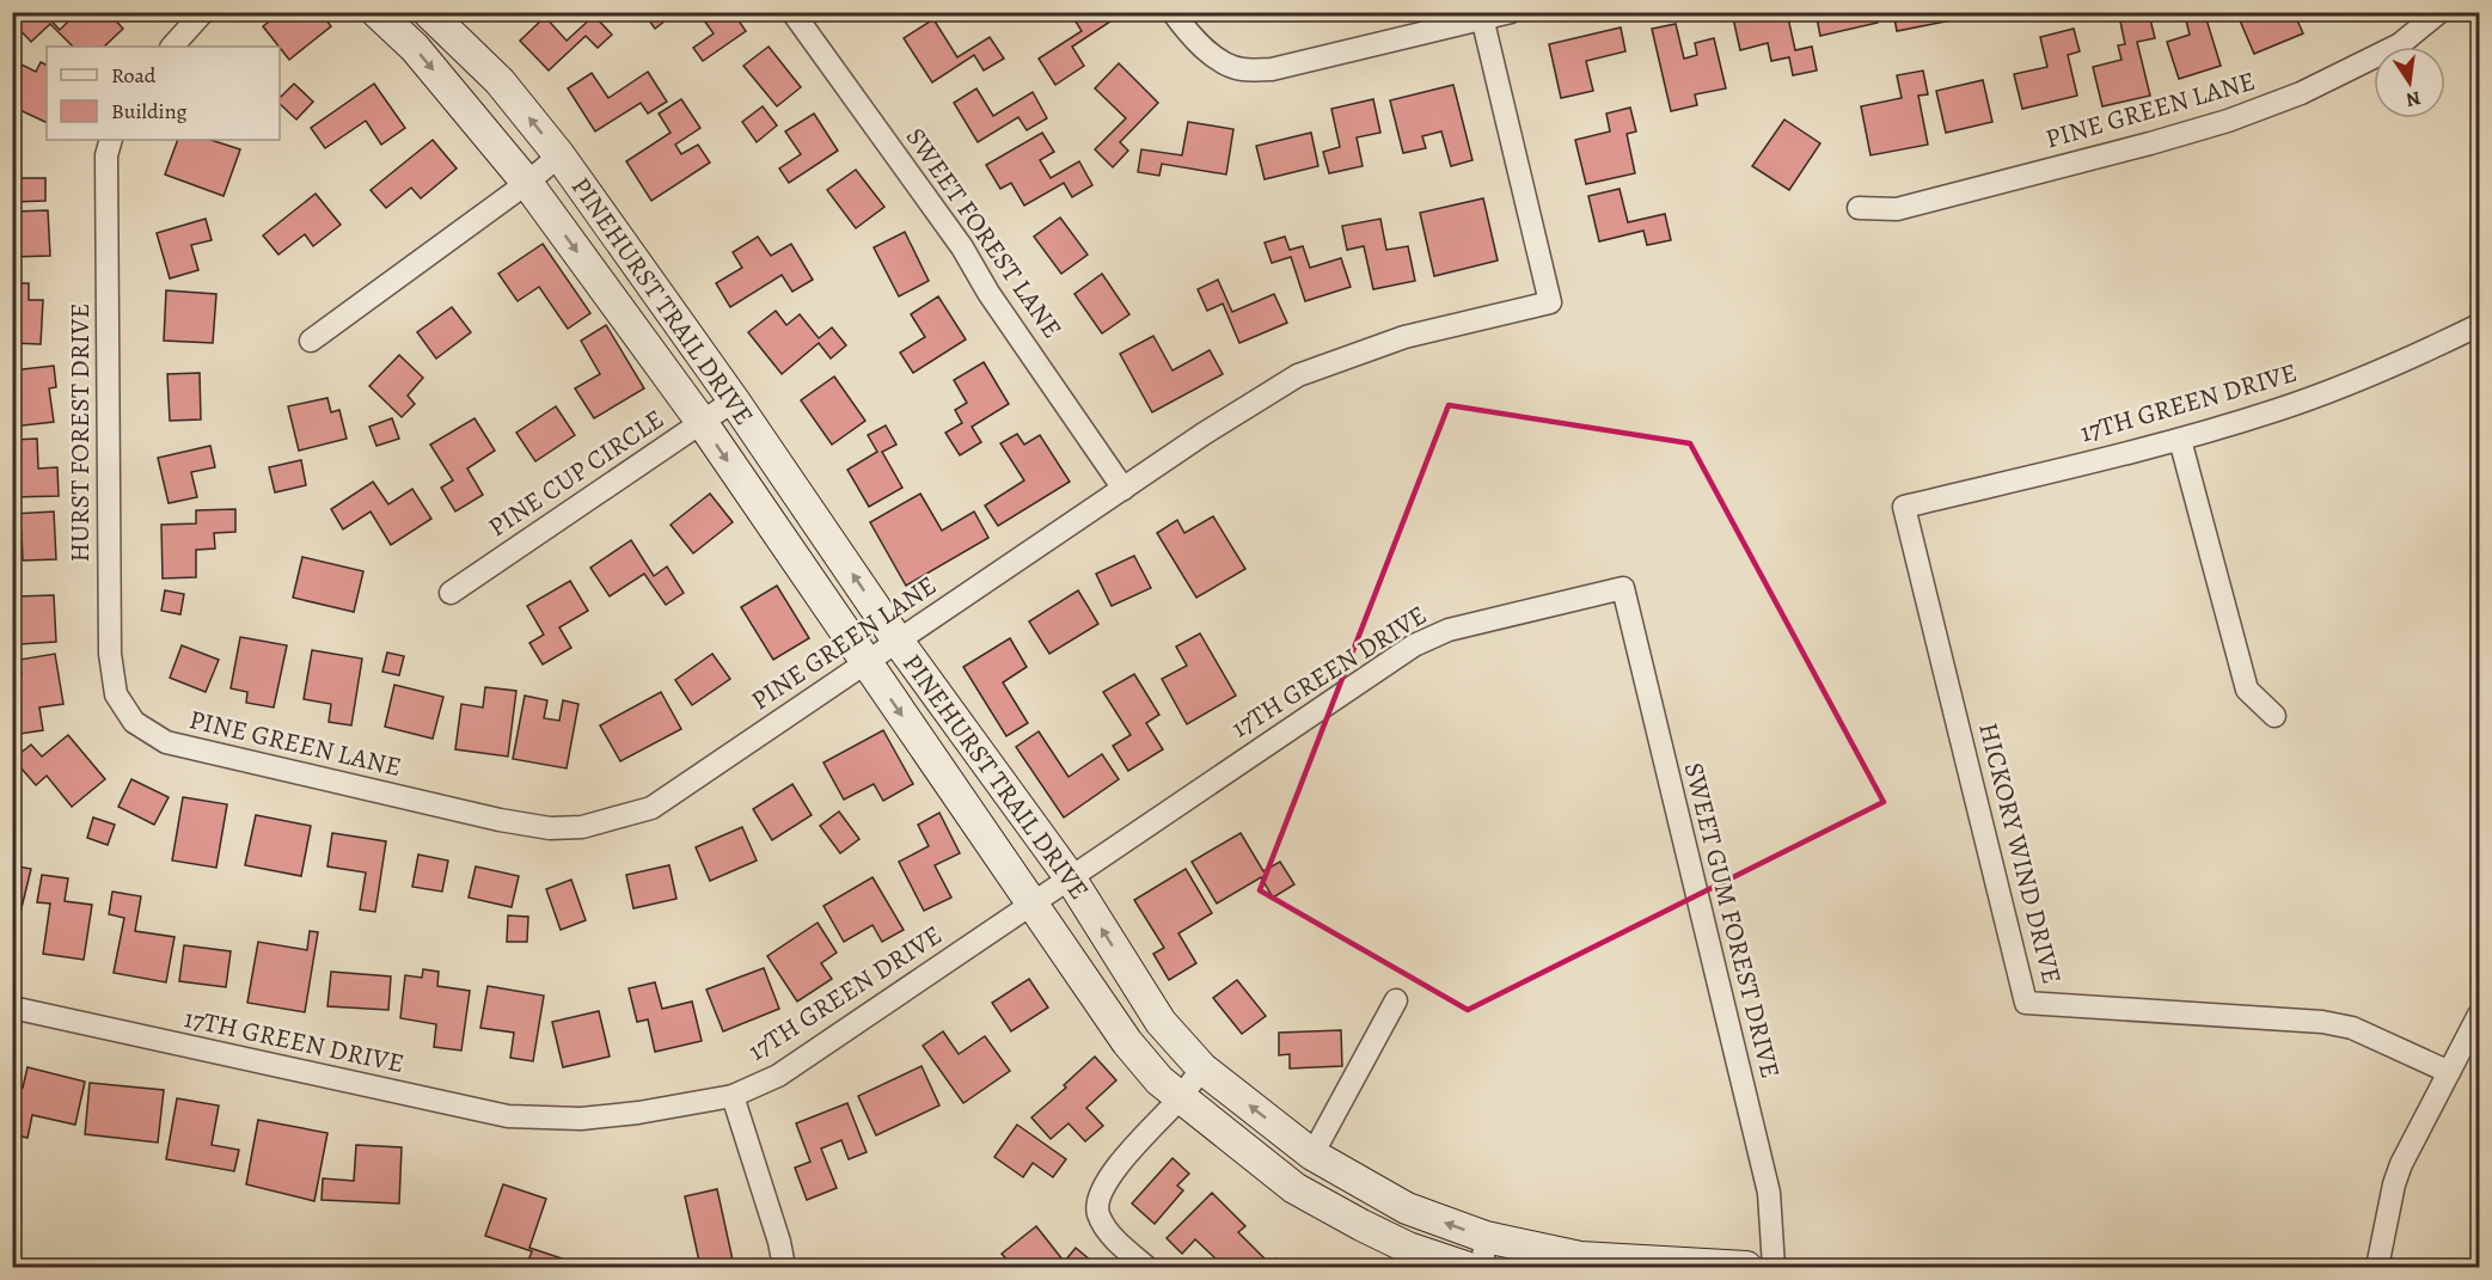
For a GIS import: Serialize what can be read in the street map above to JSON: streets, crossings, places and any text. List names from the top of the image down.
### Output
{
  "streets": {
    "street": [
      "PINE GREEN LANE",
      "SWEET FOREST LANE",
      "PINEHURST TRAIL DRIVE",
      "17TH GREEN DRIVE",
      "HURST FOREST DRIVE",
      "PINE CUP CIRCLE",
      "HICKORY WIND DRIVE",
      "SWEET GUM FOREST DRIVE"
    ]
  },
  "crossings": [
    ["PINE GREEN LANE", "SWEET FOREST LANE"],
    ["PINE GREEN LANE", "PINEHURST TRAIL DRIVE"],
    ["PINE GREEN LANE", "HURST FOREST DRIVE"],
    ["PINEHURST TRAIL DRIVE", "17TH GREEN DRIVE"],
    ["PINEHURST TRAIL DRIVE", "PINE CUP CIRCLE"],
    ["17TH GREEN DRIVE", "HICKORY WIND DRIVE"],
    ["17TH GREEN DRIVE", "SWEET GUM FOREST DRIVE"]
  ],
  "legend": ["Road", "Building"],
  "north": "bottom"
}
